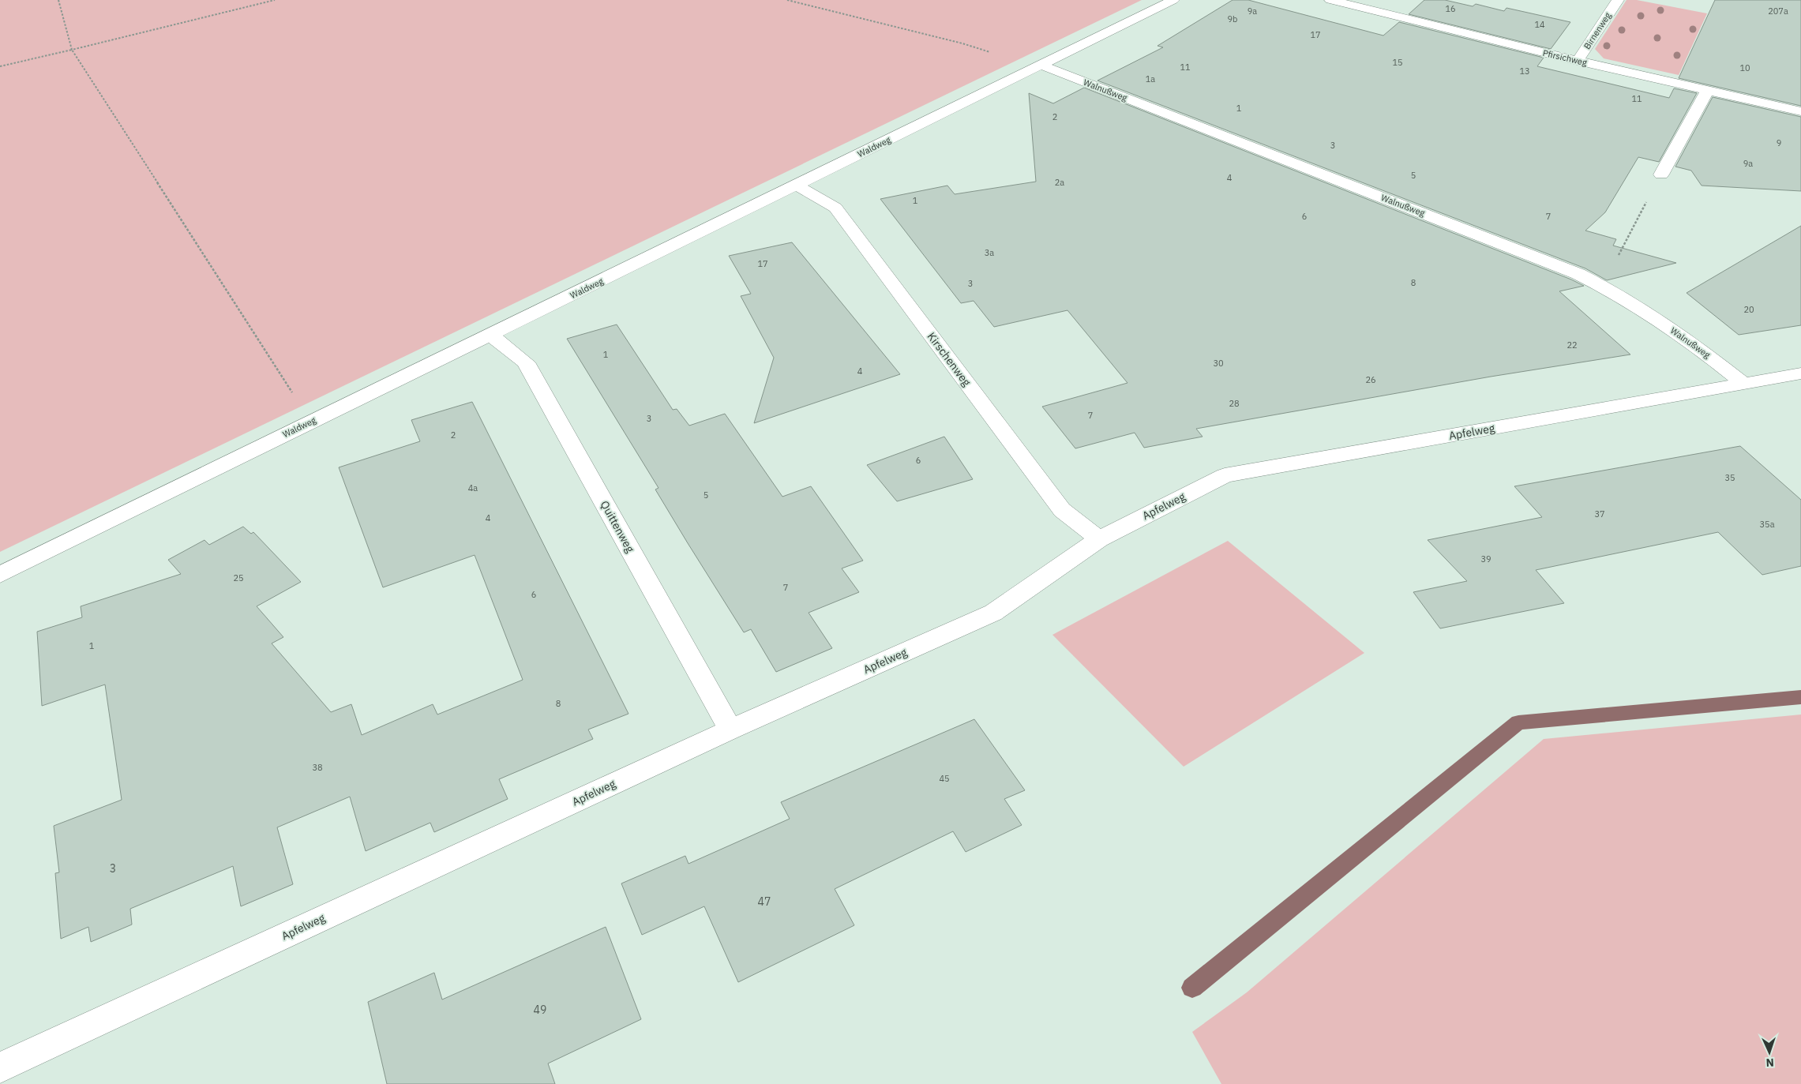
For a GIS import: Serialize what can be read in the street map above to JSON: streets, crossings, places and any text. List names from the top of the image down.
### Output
{
  "streets": {
    "street": [
      "Birnenweg",
      "Pfirsichweg",
      "Walnußweg",
      "Waldweg",
      "Kirschenweg",
      "Apfelweg",
      "Quittenweg"
    ]
  },
  "crossings": [
    ["Birnenweg", "Pfirsichweg"],
    ["Walnußweg", "Waldweg"],
    ["Walnußweg", "Apfelweg"],
    ["Waldweg", "Kirschenweg"],
    ["Waldweg", "Quittenweg"],
    ["Kirschenweg", "Apfelweg"],
    ["Apfelweg", "Quittenweg"]
  ],
  "house_numbers": [
    "16",
    "9a",
    "207a",
    "9b",
    "14",
    "17",
    "15",
    "11",
    "10",
    "13",
    "1a",
    "11",
    "1",
    "2",
    "9",
    "3",
    "9a",
    "5",
    "4",
    "2a",
    "1",
    "6",
    "7",
    "3a",
    "17",
    "8",
    "3",
    "20",
    "22",
    "1",
    "30",
    "4",
    "26",
    "28",
    "7",
    "3",
    "2",
    "6",
    "35",
    "4a",
    "5",
    "37",
    "4",
    "35a",
    "39",
    "25",
    "7",
    "6",
    "1",
    "8",
    "38",
    "45",
    "3",
    "47",
    "49"
  ],
  "north": "bottom"
}
